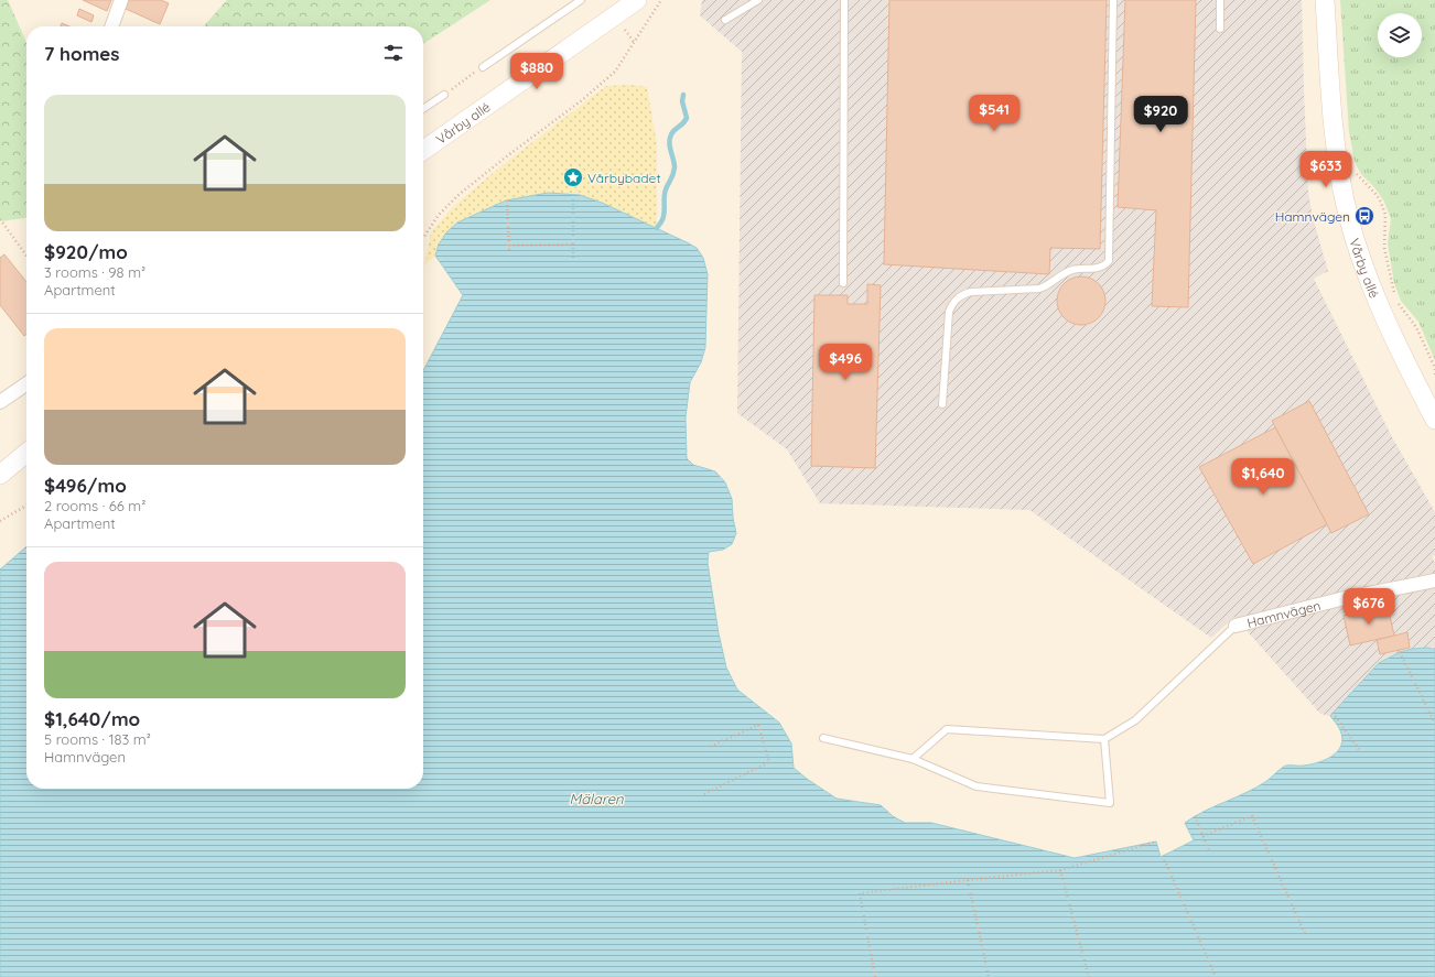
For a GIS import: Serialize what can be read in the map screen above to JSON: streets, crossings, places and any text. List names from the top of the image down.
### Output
{
  "streets": {
    "street": ["Vårby allé", "Hamnvägen"]
  },
  "water": ["Mälaren"],
  "places": {
    "place": ["Vårbybadet"],
    "bus stop": ["Hamnvägen"]
  },
  "page": {
    "heading": "7 homes",
    "price": [
      "$880",
      "$541",
      "$920",
      "$633",
      "$496",
      "$1,640",
      "$676"
    ],
    "list": [
      {
        "name": "$920/mo",
        "note": "3 rooms · 98 m² · Apartment"
      },
      {
        "name": "$496/mo",
        "note": "2 rooms · 66 m² · Apartment"
      },
      {
        "name": "$1,640/mo",
        "note": "5 rooms · 183 m² · Hamnvägen"
      }
    ]
  }
}
